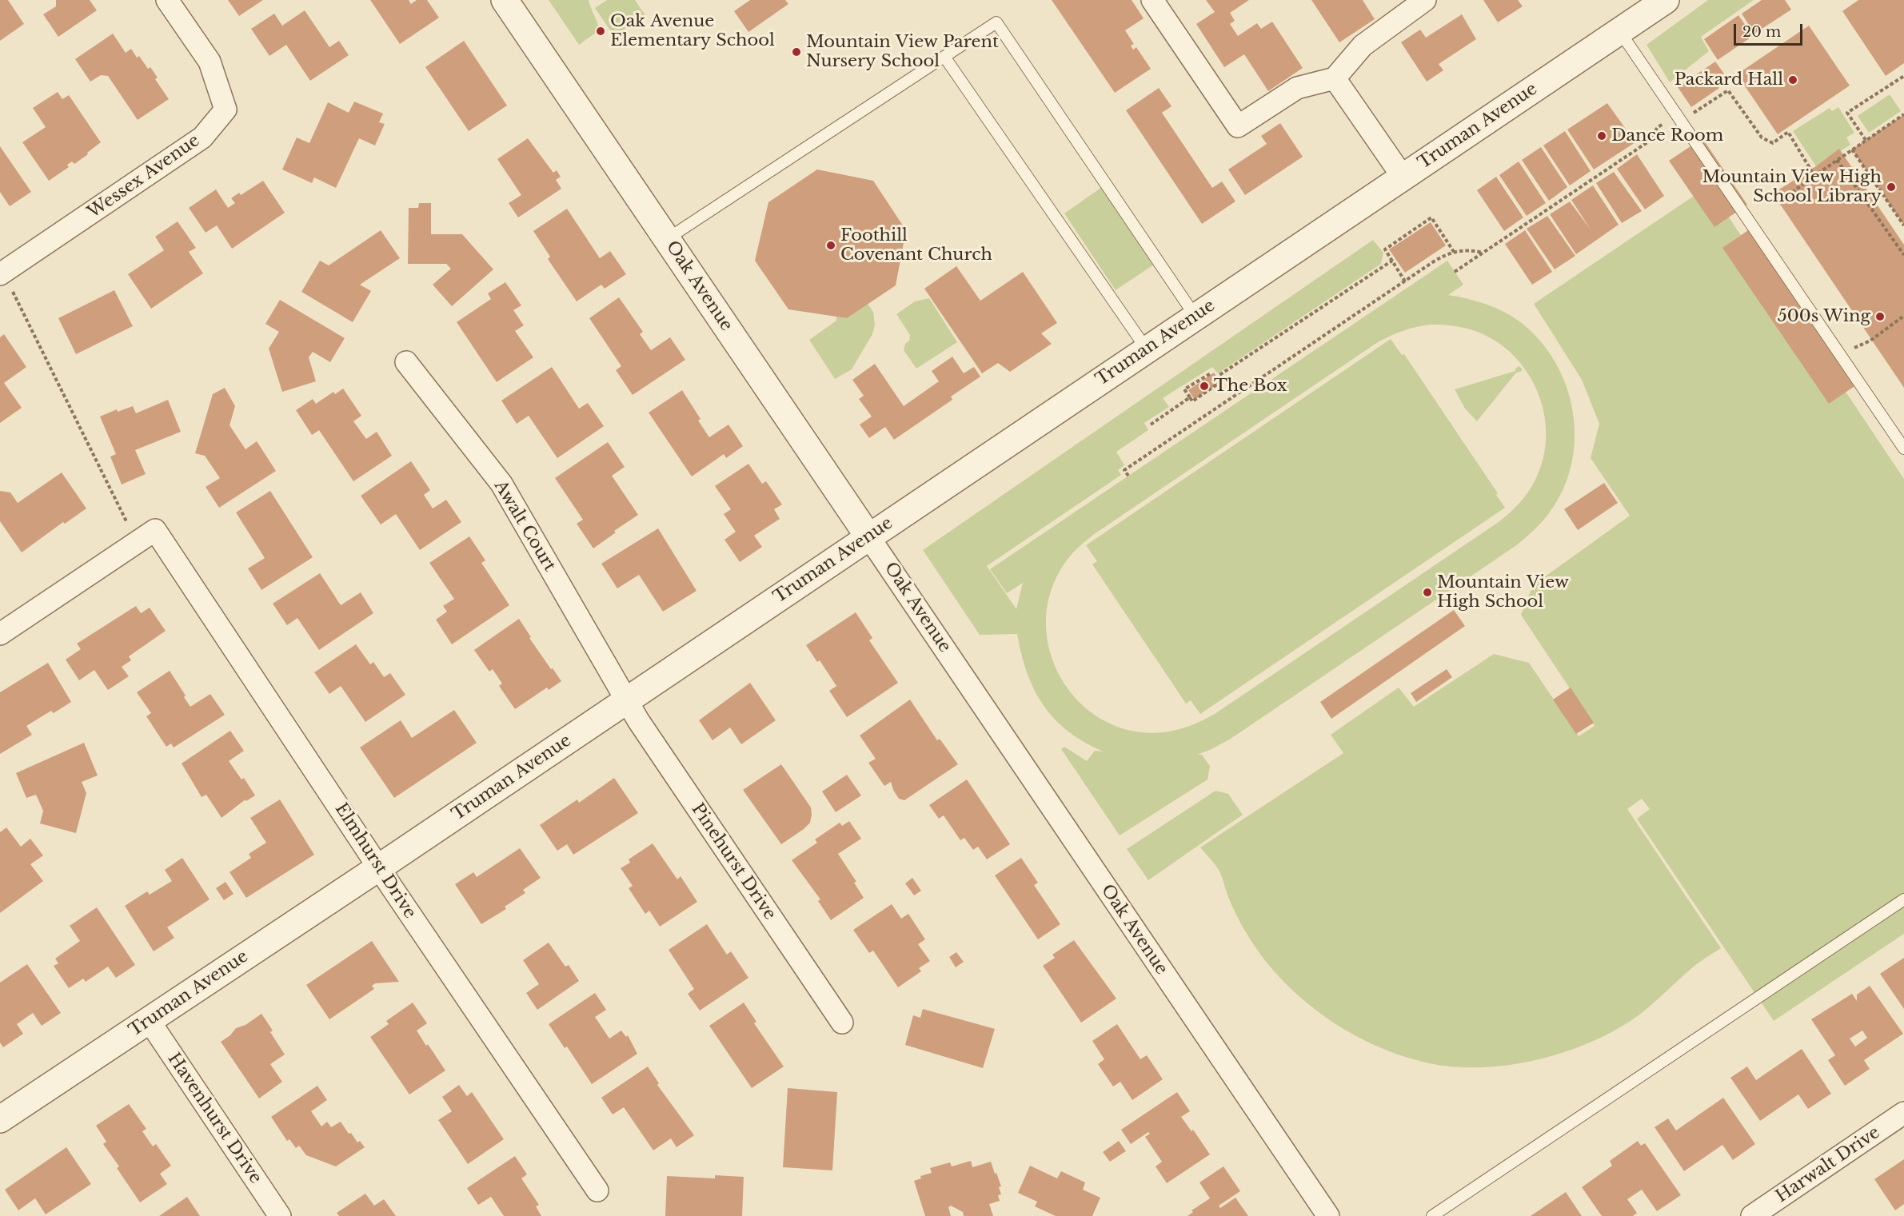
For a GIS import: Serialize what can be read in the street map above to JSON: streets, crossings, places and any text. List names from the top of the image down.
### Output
{
  "streets": {
    "street": [
      "Truman Avenue",
      "Wessex Avenue",
      "Oak Avenue",
      "Awalt Court",
      "Elmhurst Drive",
      "Pinehurst Drive",
      "Havenhurst Drive",
      "Harwalt Drive"
    ]
  },
  "crossings": [
    ["Truman Avenue", "Oak Avenue"],
    ["Truman Avenue", "Awalt Court"],
    ["Truman Avenue", "Elmhurst Drive"],
    ["Truman Avenue", "Pinehurst Drive"],
    ["Truman Avenue", "Havenhurst Drive"],
    ["Awalt Court", "Pinehurst Drive"]
  ],
  "places": [
    "Oak Avenue Elementary School",
    "Mountain View Parent Nursery School",
    "Packard Hall",
    "Dance Room",
    "Mountain View High School Library",
    "Foothill Covenant Church",
    "500s Wing",
    "The Box",
    "Mountain View High School"
  ],
  "scale_bar": "20 m"
}
